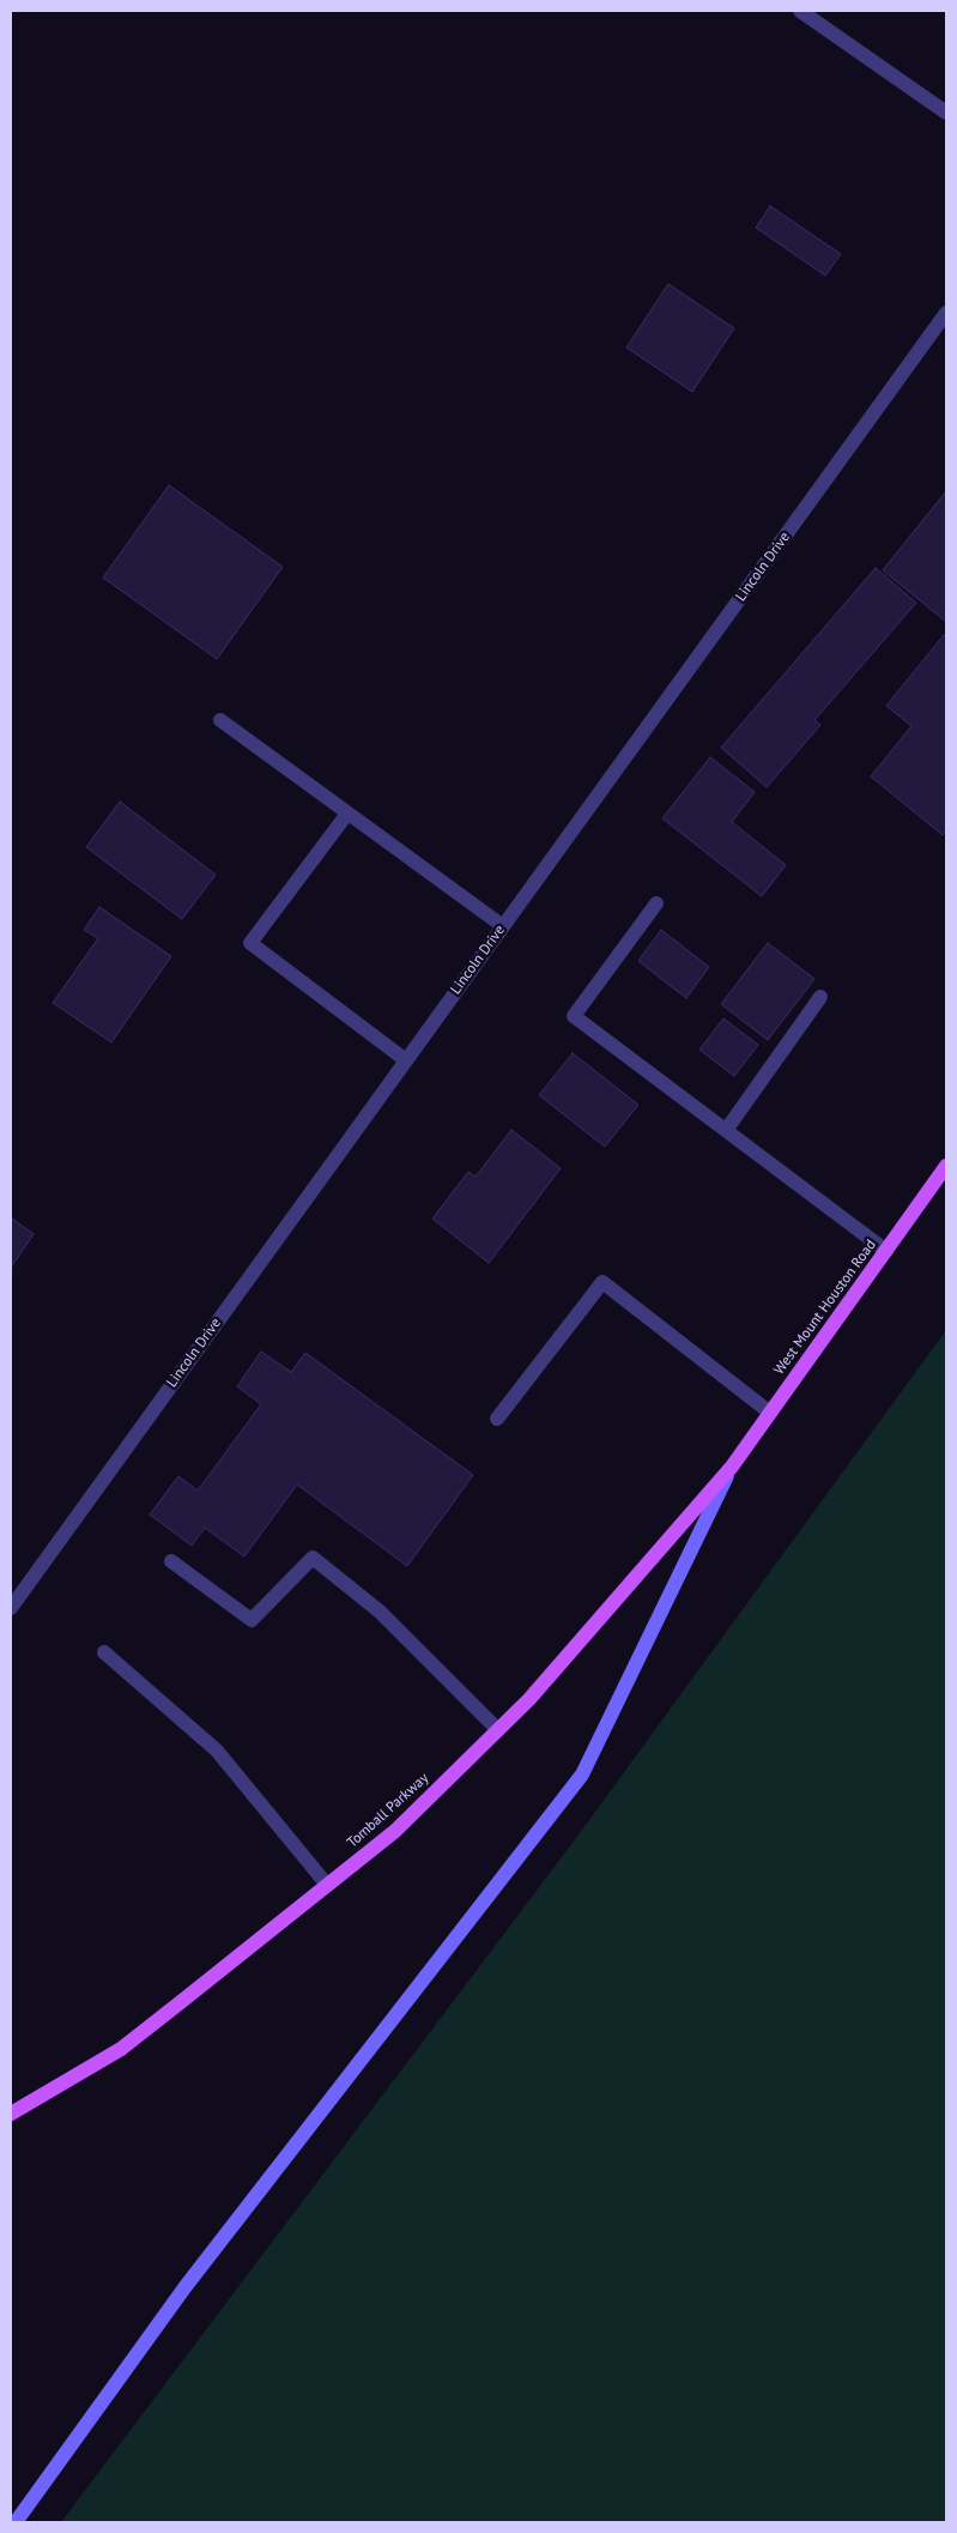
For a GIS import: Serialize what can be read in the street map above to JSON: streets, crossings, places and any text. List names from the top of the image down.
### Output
{
  "streets": {
    "main road": ["West Mount Houston Road", "Tomball Parkway"],
    "street": ["Lincoln Drive"]
  },
  "crossings": [
    ["West Mount Houston Road", "Tomball Parkway"]
  ]
}
